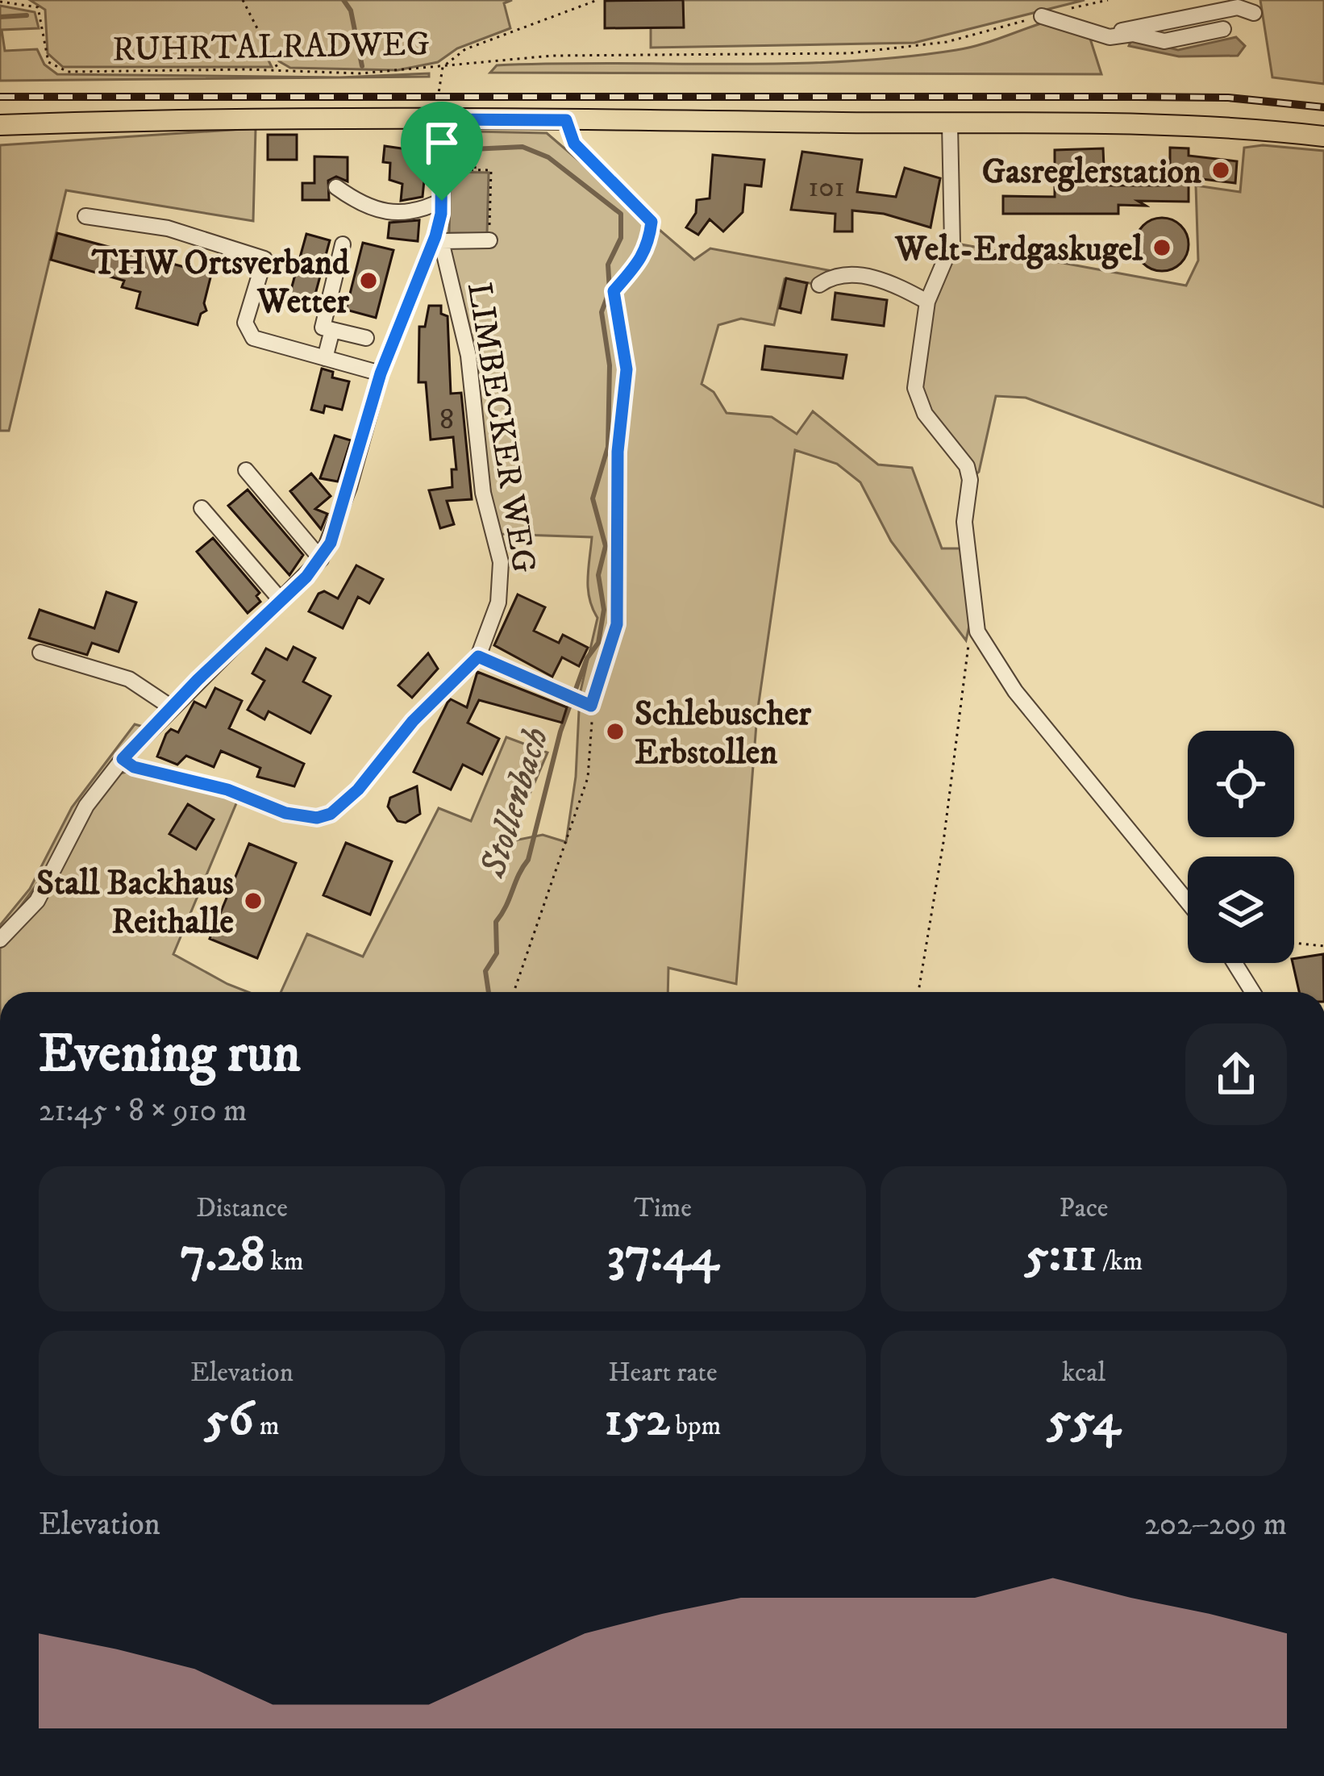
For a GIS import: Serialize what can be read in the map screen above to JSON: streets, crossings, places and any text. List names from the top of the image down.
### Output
{
  "streets": {
    "street": ["LIMBECKER WEG"],
    "path": ["RUHRTALRADWEG"]
  },
  "water": ["Stollenbach"],
  "places": [
    "Gasreglerstation",
    "Welt-Erdgaskugel",
    "THW Ortsverband Wetter",
    "Schlebuscher Erbstollen",
    "Stall Backhaus Reithalle"
  ],
  "house_numbers": ["101", "8"],
  "page": {
    "heading": ["Evening run", "21:45 · 8 × 910 m"],
    "stats": [
      ["Distance", "7.28 km"],
      ["Time", "37:44"],
      ["Pace", "5:11 /km"],
      ["Elevation", "56 m"],
      ["Heart rate", "152 bpm"],
      ["kcal", "554"]
    ],
    "chart": ["Elevation", "202–209 m"]
  }
}
